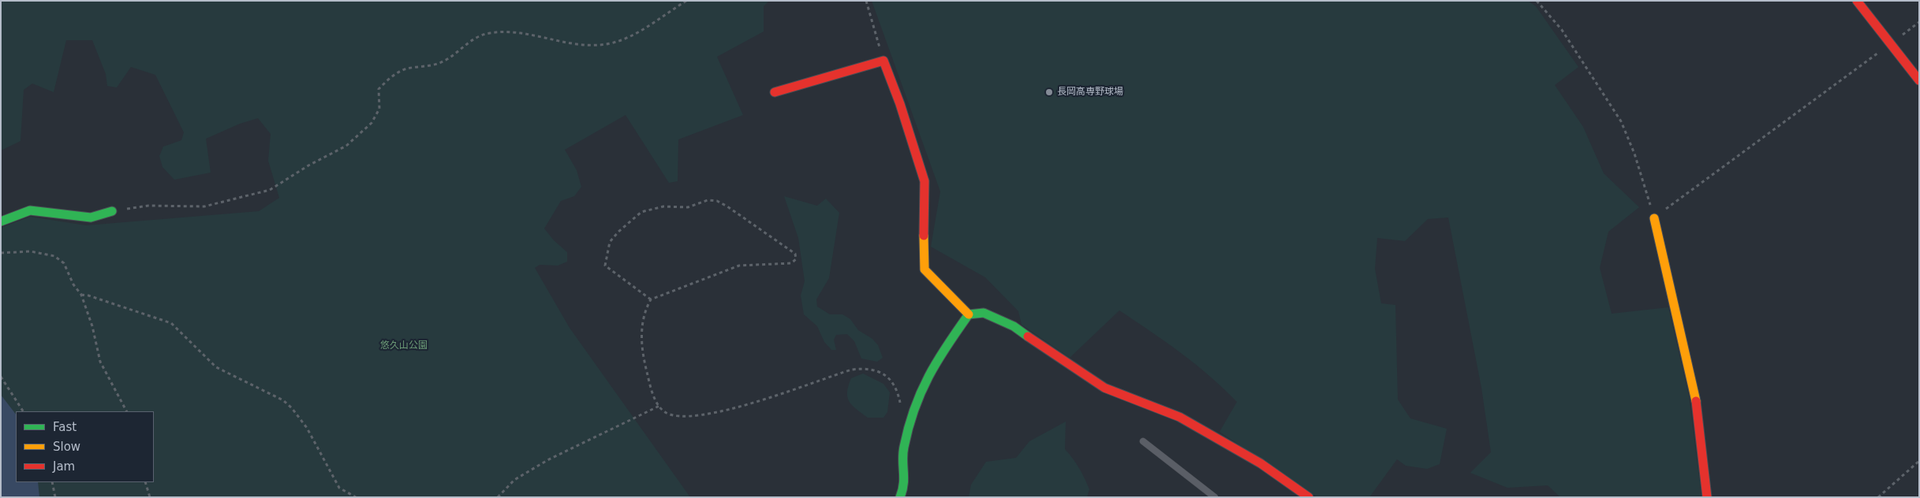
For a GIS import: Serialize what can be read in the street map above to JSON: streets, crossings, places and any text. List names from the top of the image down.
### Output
{
  "parks": ["悠久山公園"],
  "places": ["長岡高専野球場"],
  "legend": ["Fast", "Slow", "Jam"]
}
